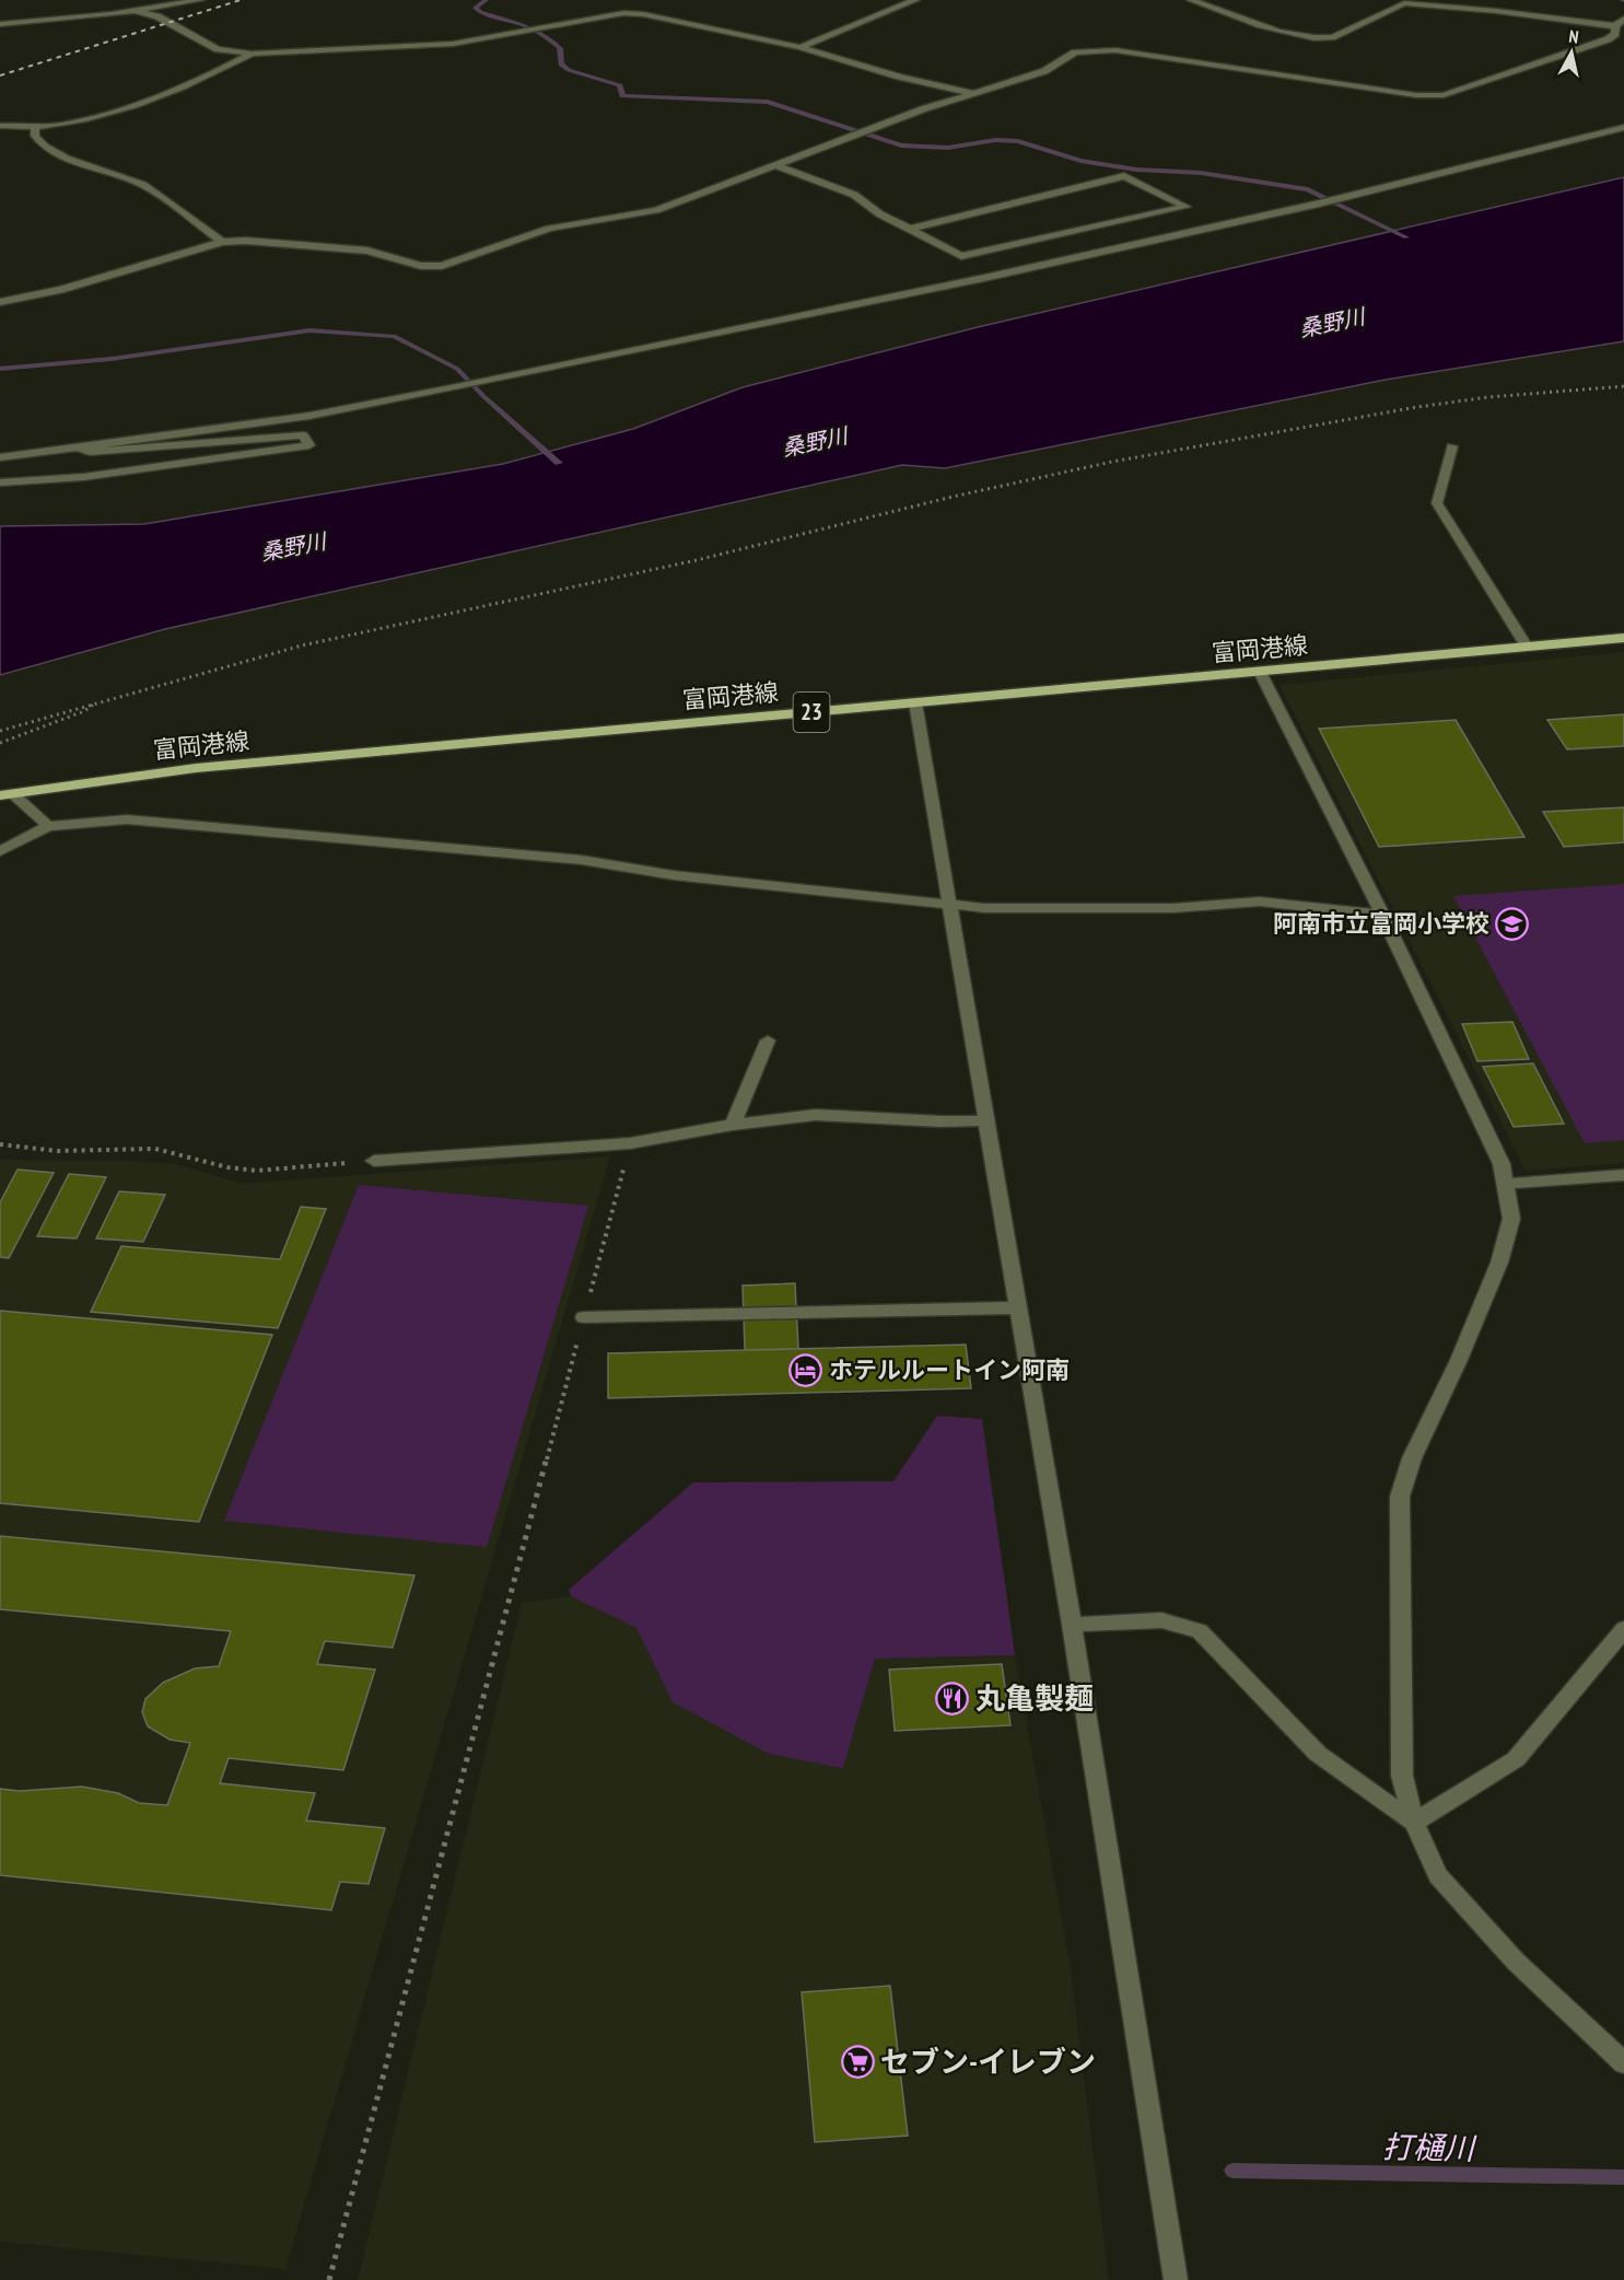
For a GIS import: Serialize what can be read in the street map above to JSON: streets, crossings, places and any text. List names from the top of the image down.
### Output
{
  "streets": {
    "main road": ["富岡港線", "23"]
  },
  "water": ["桑野川", "打樋川"],
  "places": {
    "school or university": ["阿南市立富岡小学校"],
    "hotel": ["ホテルルートイン阿南"],
    "restaurant": ["丸亀製麺"],
    "supermarket": ["セブン-イレブン"]
  },
  "north": "top"
}
